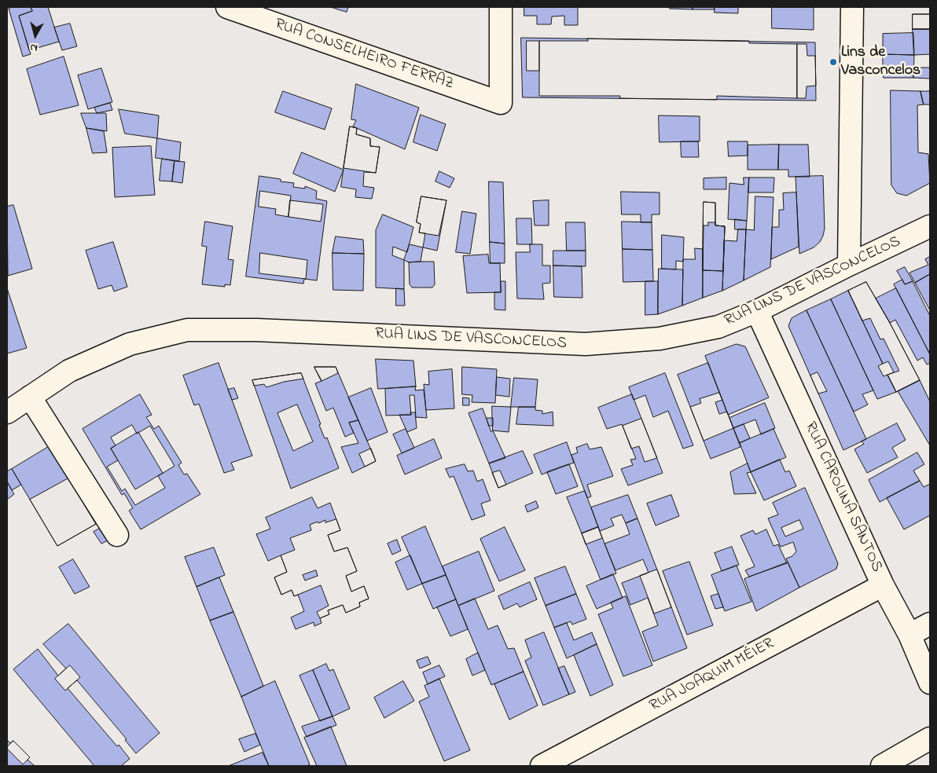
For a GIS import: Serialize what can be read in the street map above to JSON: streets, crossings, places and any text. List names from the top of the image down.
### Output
{
  "streets": {
    "street": [
      "RUA CONSELHEIRO FERRAZ",
      "RUA LINS DE VASCONCELOS",
      "RUA CAROLINA SANTOS",
      "RUA JOAQUIM MÉIER"
    ]
  },
  "crossings": [
    ["RUA LINS DE VASCONCELOS", "RUA CAROLINA SANTOS"],
    ["RUA CAROLINA SANTOS", "RUA JOAQUIM MÉIER"]
  ],
  "places": ["Lins de Vasconcelos"],
  "north": "bottom"
}
